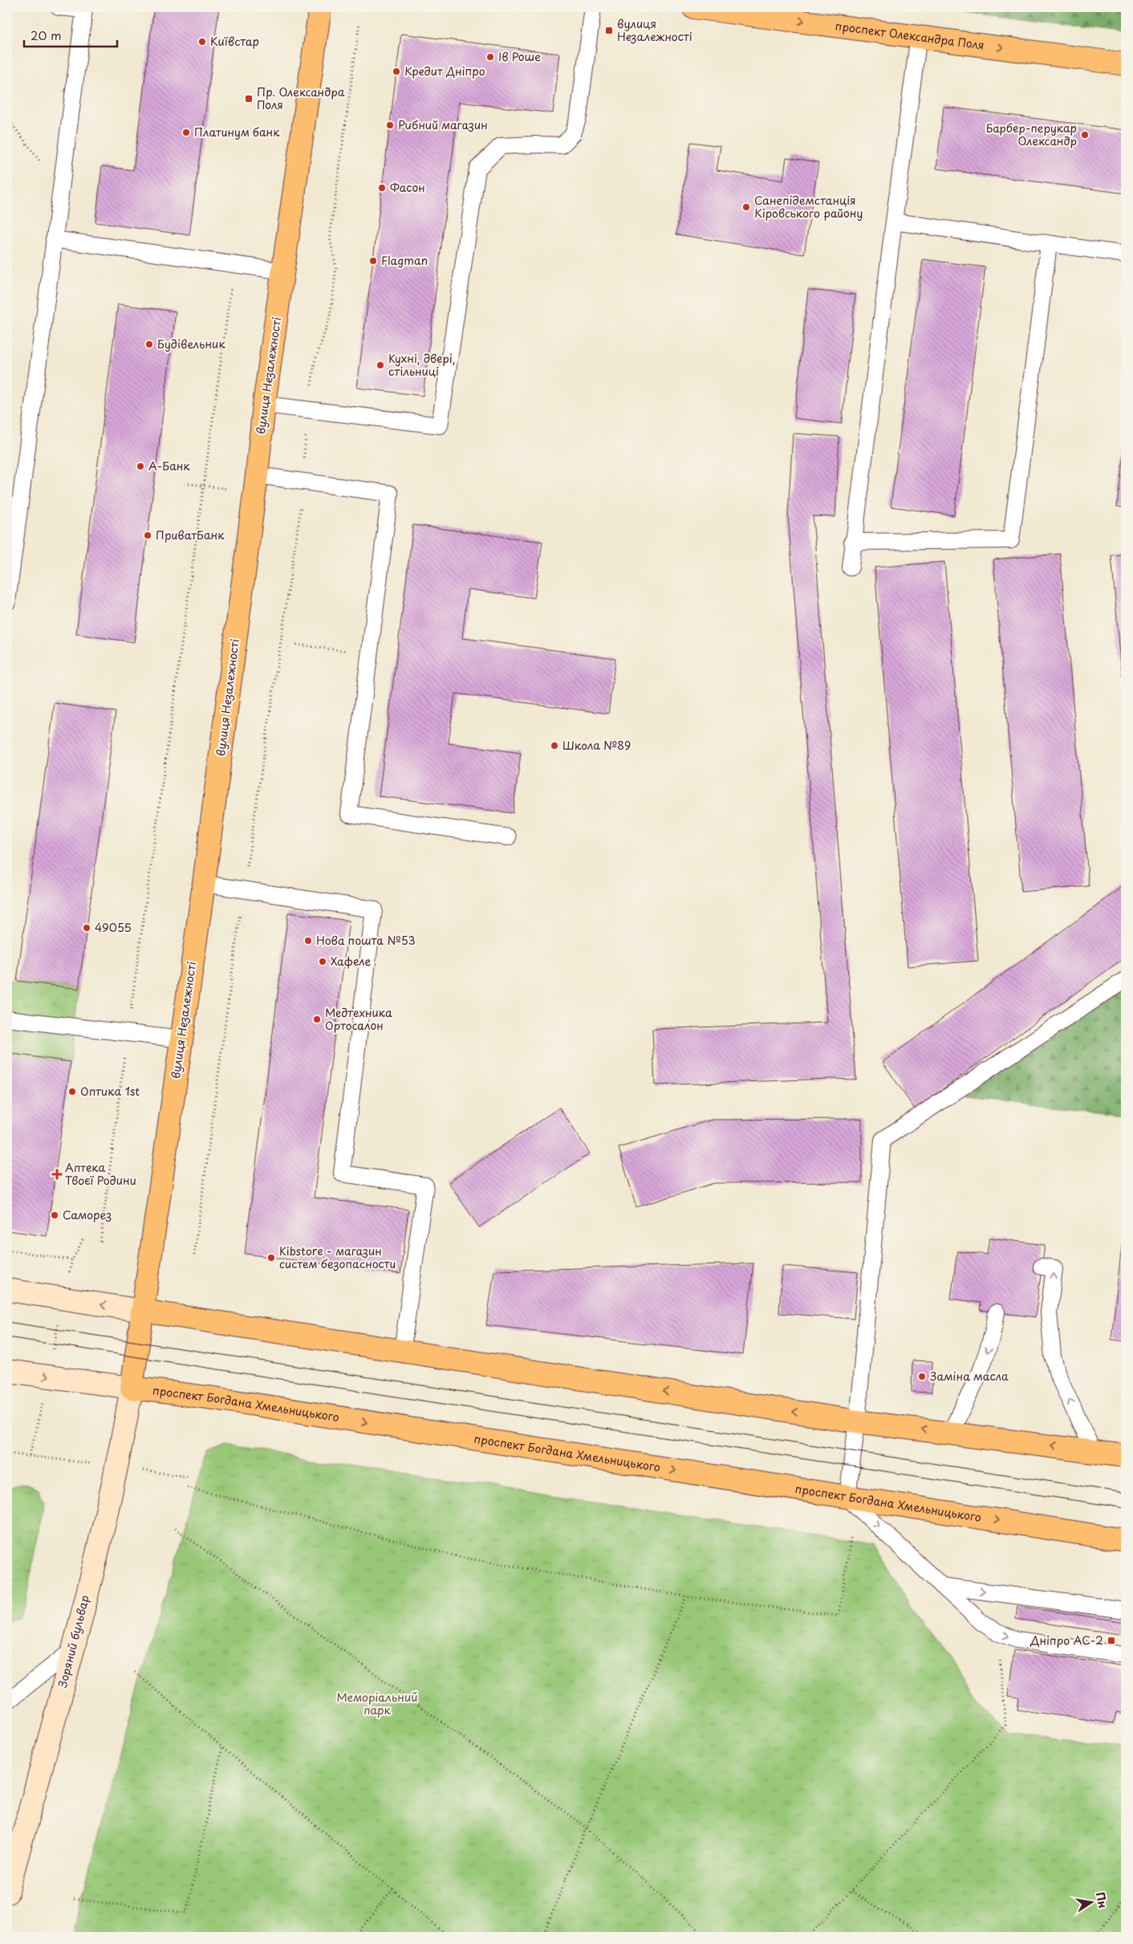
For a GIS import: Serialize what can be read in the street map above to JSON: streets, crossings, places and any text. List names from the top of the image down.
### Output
{
  "streets": {
    "main road": [
      "проспект Олександра Поля",
      "вулиця Незалежності",
      "проспект Богдана Хмельницького",
      "Зоряний бульвар"
    ]
  },
  "crossings": [
    ["вулиця Незалежності", "проспект Богдана Хмельницького"],
    ["вулиця Незалежності", "Зоряний бульвар"],
    ["проспект Богдана Хмельницького", "Зоряний бульвар"]
  ],
  "one_way": ["проспект Олександра Поля"],
  "parks": ["Меморіальний парк"],
  "places": {
    "transit": ["вулиця Незалежності", "Пр. Олександра Поля", "Дніпро АС-2"],
    "other": [
      "Київстар",
      "Ів Роше",
      "Кредит Дніпро",
      "Рибний магазин",
      "Платинум банк",
      "Барбер-перукар Олександр",
      "Фасон",
      "Санепідемстанція Кіровського району",
      "Flagman",
      "Будівельник",
      "Кухні, двері, стільниці",
      "А-Банк",
      "ПриватБанк",
      "Школа №89",
      "49055",
      "Нова пошта №53",
      "Хафеле",
      "Медтехника Ортосалон",
      "Оптика 1st",
      "Саморез",
      "Kibstore - магазин систем безопасности",
      "Заміна масла"
    ],
    "health": ["Аптека Твоєї Родини"]
  },
  "scale_bar": "20 m",
  "north": "right"
}
